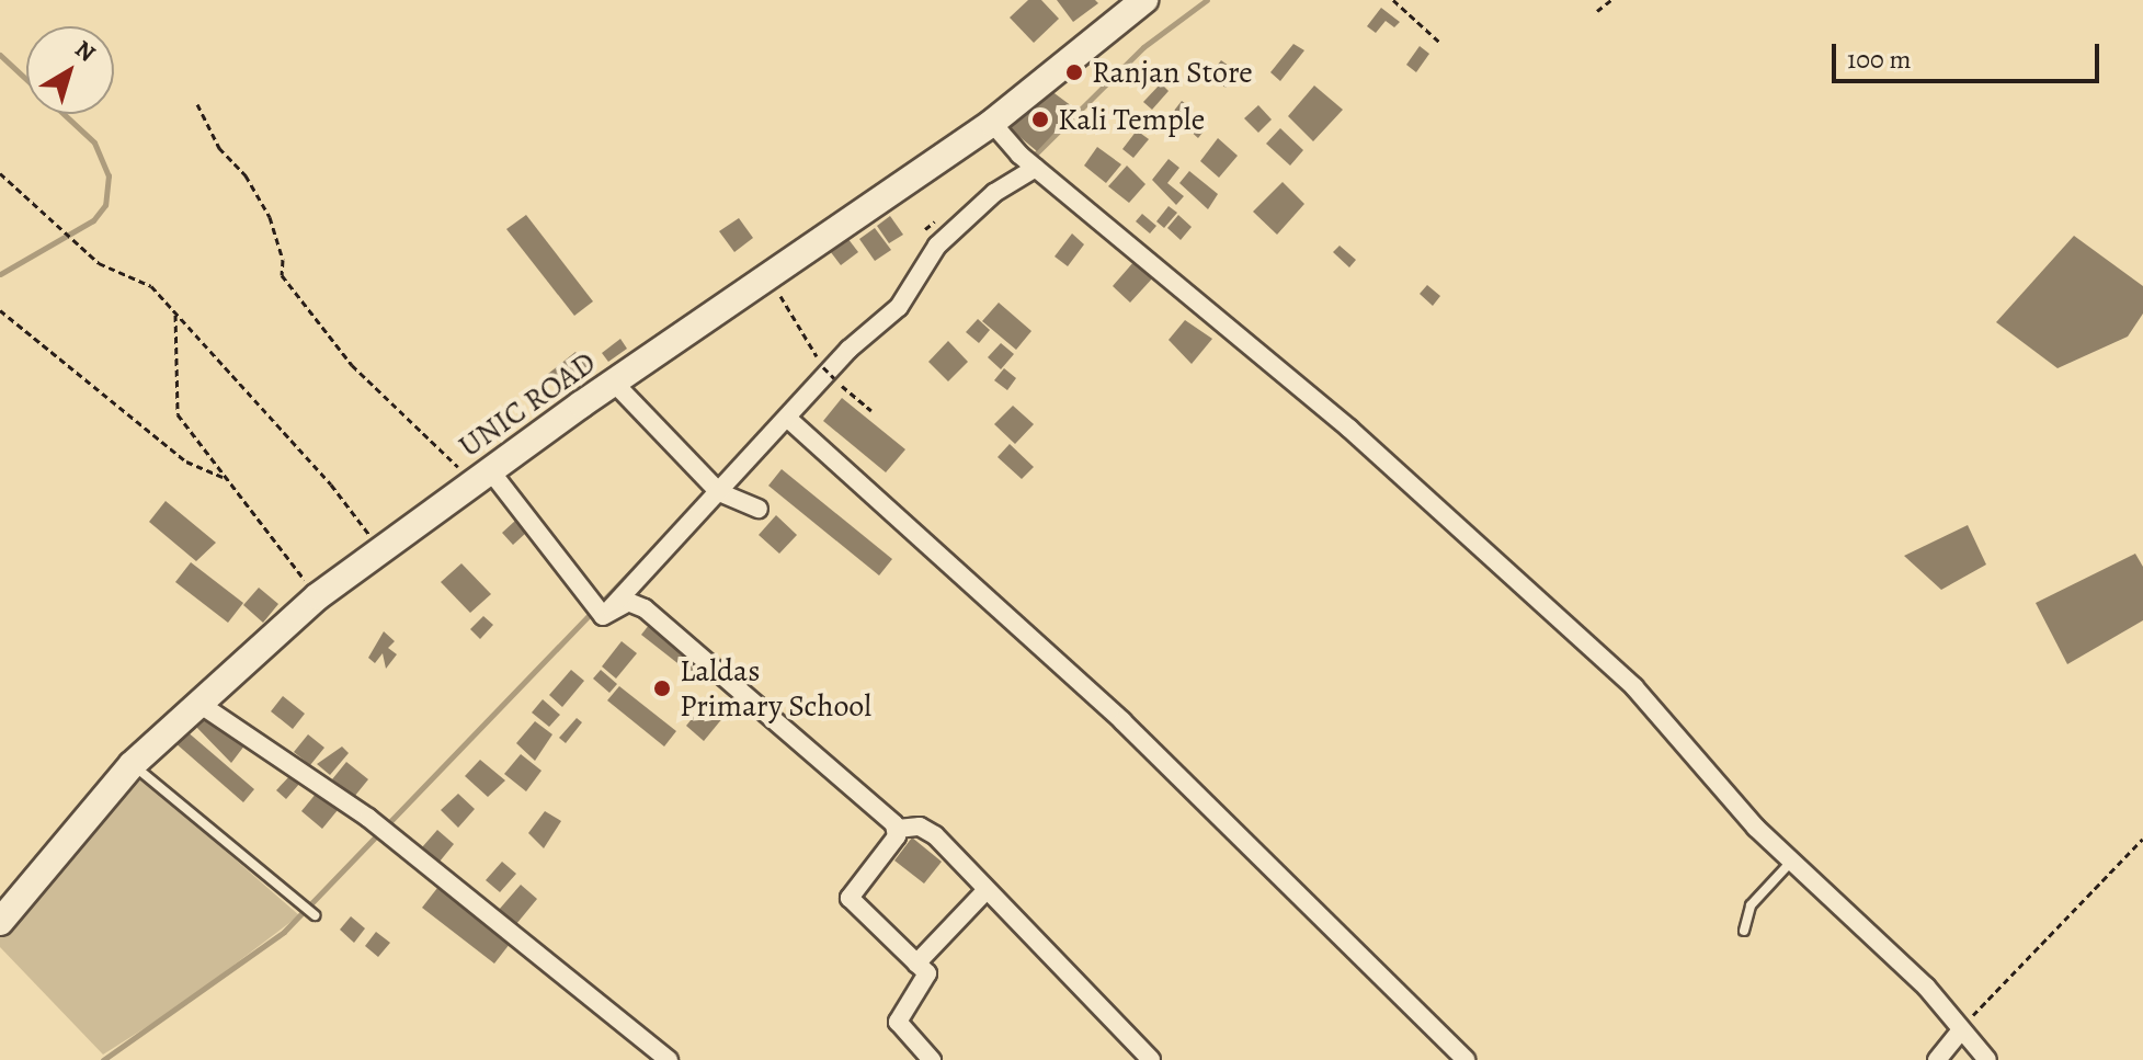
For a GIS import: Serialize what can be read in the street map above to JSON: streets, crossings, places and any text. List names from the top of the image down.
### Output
{
  "streets": {
    "main road": ["UNIC ROAD"]
  },
  "places": ["Ranjan Store", "Kali Temple", "Laldas Primary School"],
  "scale_bar": "100 m",
  "north": "top right"
}
